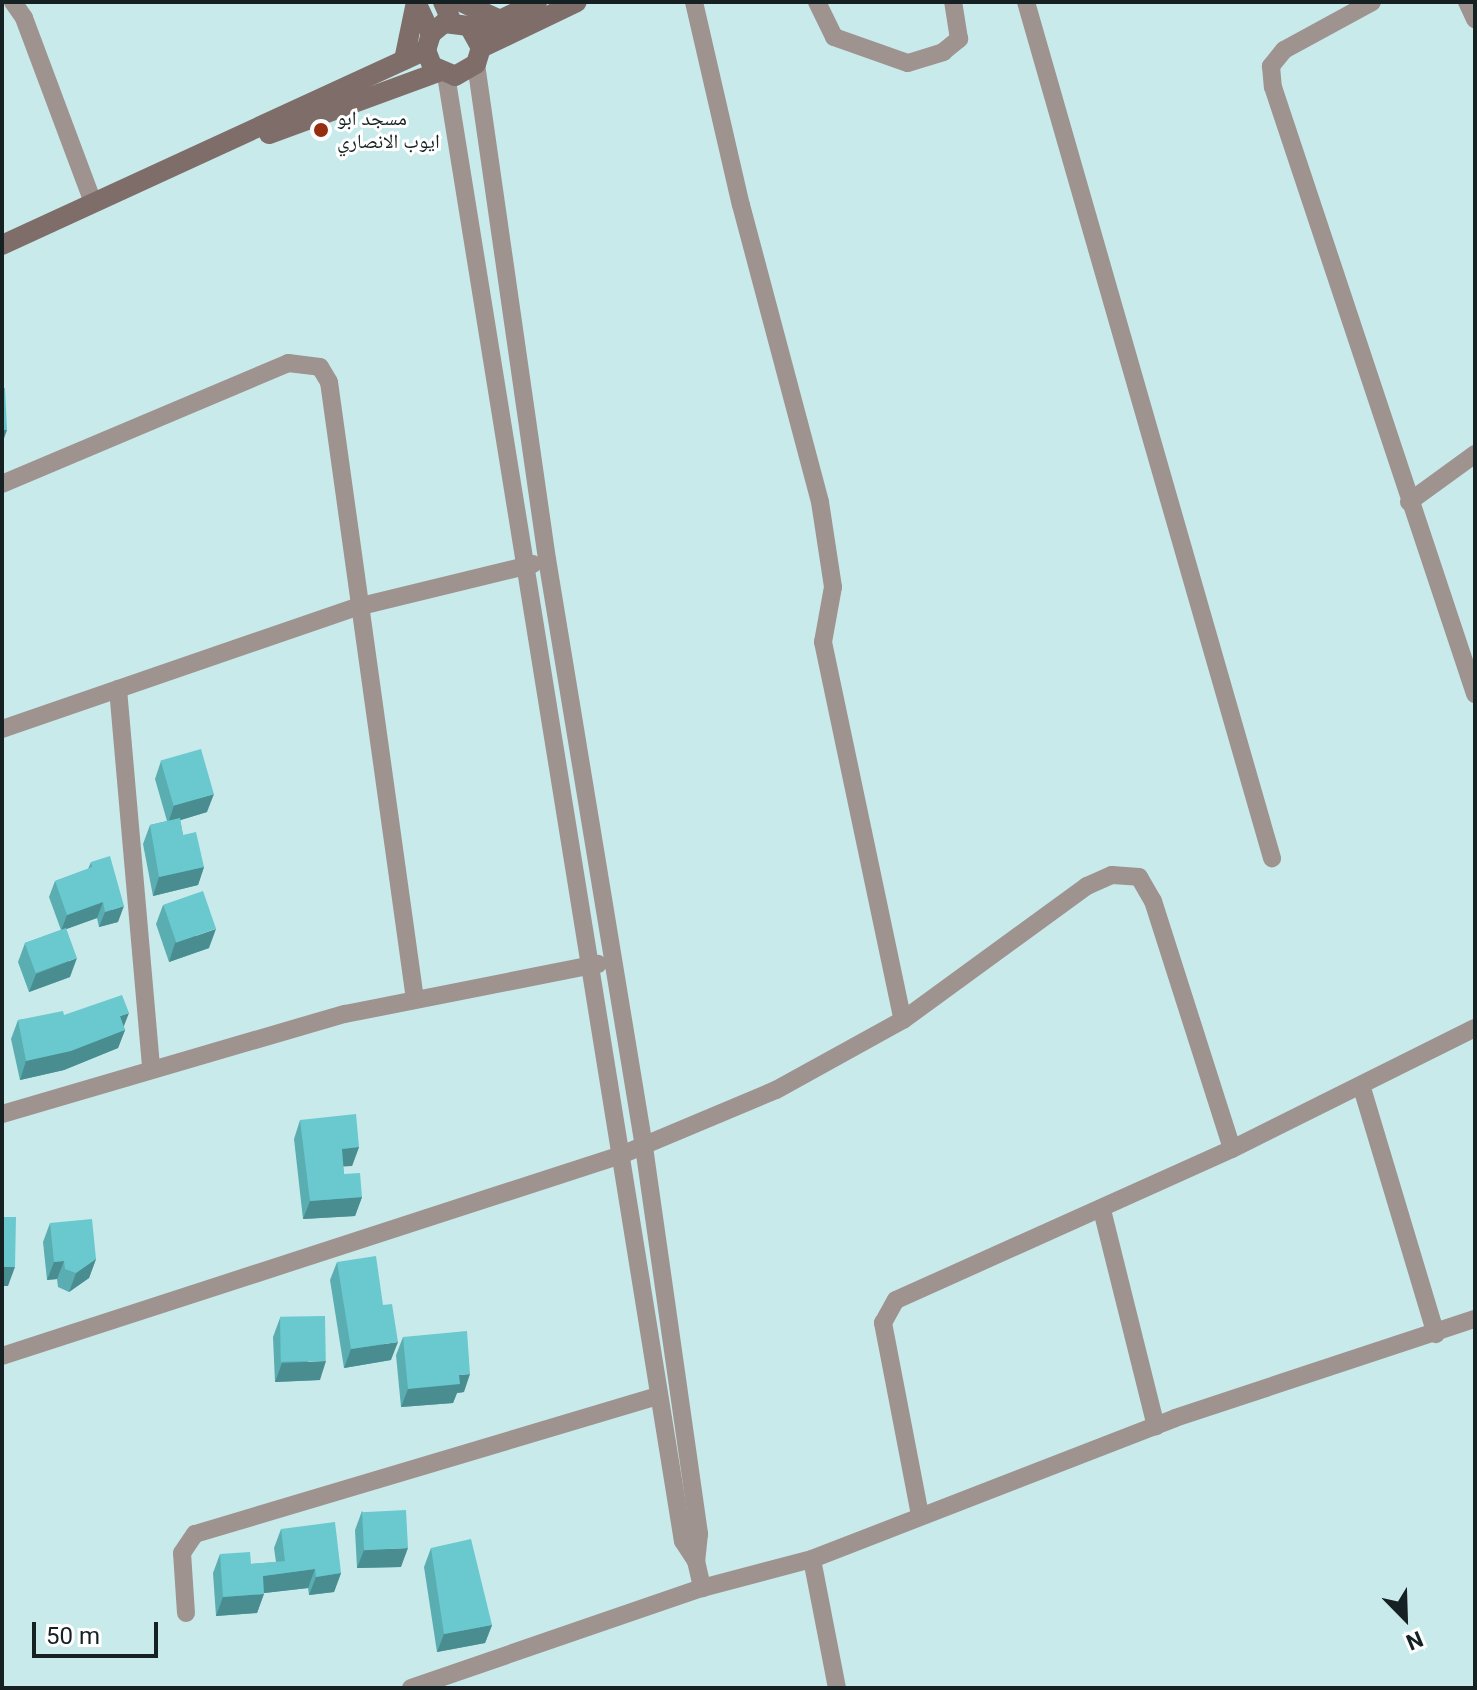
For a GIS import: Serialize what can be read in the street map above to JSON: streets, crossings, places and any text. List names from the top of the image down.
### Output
{
  "places": ["مسجد ابو ايوب الانصاري"],
  "scale_bar": "50 m",
  "north": "bottom right"
}
